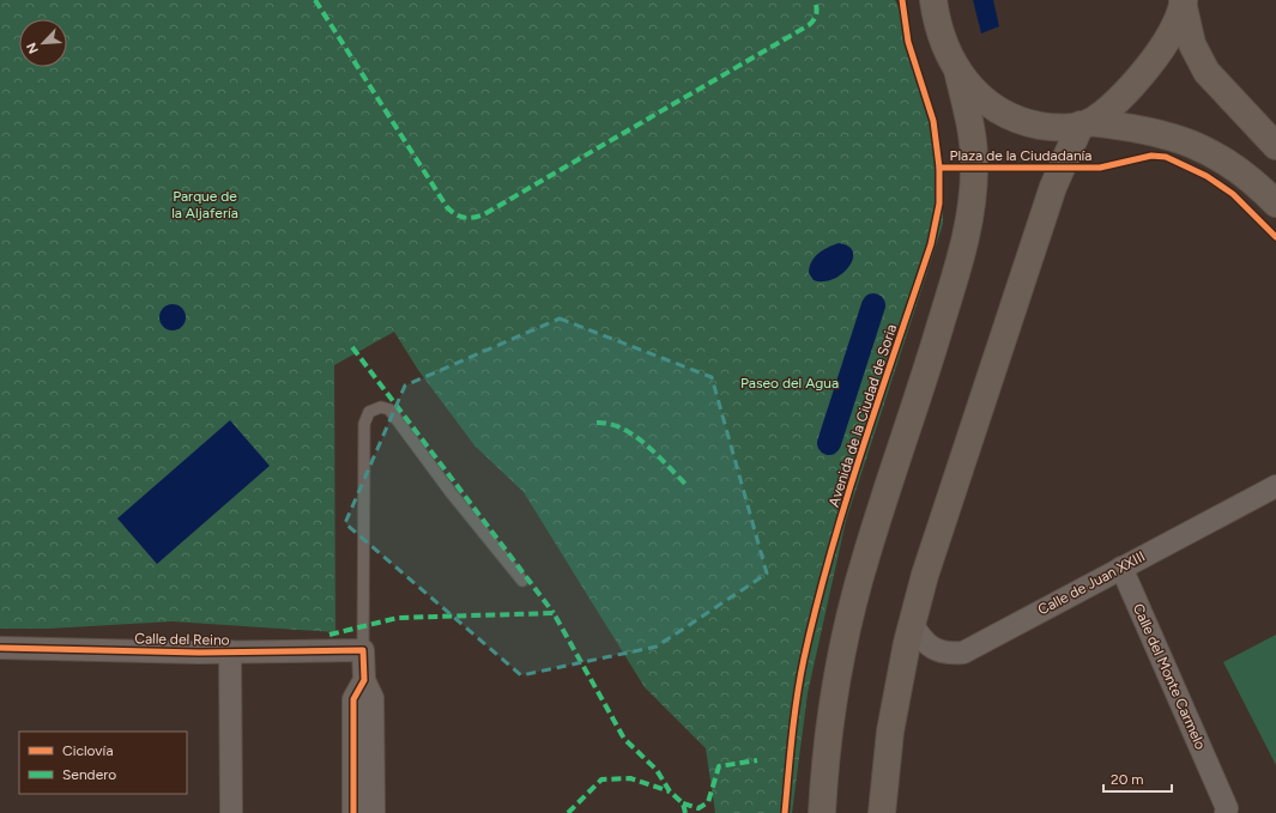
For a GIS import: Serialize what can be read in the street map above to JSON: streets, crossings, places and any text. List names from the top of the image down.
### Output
{
  "streets": {
    "main road": ["Plaza de la Ciudadanía"],
    "street": ["Calle de Juan XXIII", "Calle del Reino", "Calle del Monte Carmelo"],
    "cycle path": ["Avenida de la Ciudad de Soria"]
  },
  "crossings": [
    ["Calle de Juan XXIII", "Calle del Monte Carmelo"]
  ],
  "parks": ["Parque de la Aljafería", "Paseo del Agua"],
  "legend": ["Ciclovía", "Sendero"],
  "scale_bar": "20 m",
  "north": "bottom left"
}
